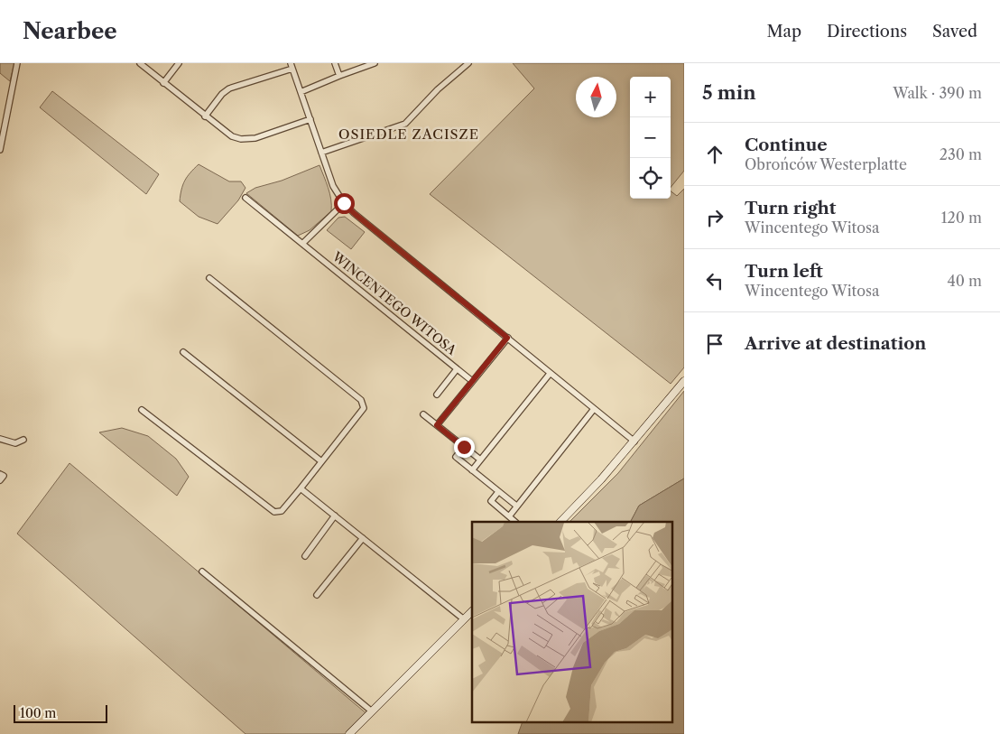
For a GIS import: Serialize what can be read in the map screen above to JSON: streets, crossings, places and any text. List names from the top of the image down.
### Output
{
  "streets": {
    "street": ["WINCENTEGO WITOSA"]
  },
  "districts": ["OSIEDLE ZACISZE"],
  "scale_bar": "100 m",
  "north": "top",
  "page": {
    "header": "Nearbee",
    "nav": ["Map", "Directions", "Saved"],
    "heading": ["5 min", "Walk · 390 m"],
    "map_buttons": ["+", "−"],
    "list": [
      ["Continue", "Obrońców Westerplatte", "230 m"],
      ["Turn right", "Wincentego Witosa", "120 m"],
      ["Turn left", "Wincentego Witosa", "40 m"],
      "Arrive at destination"
    ],
    "scale": "100 m"
  }
}
